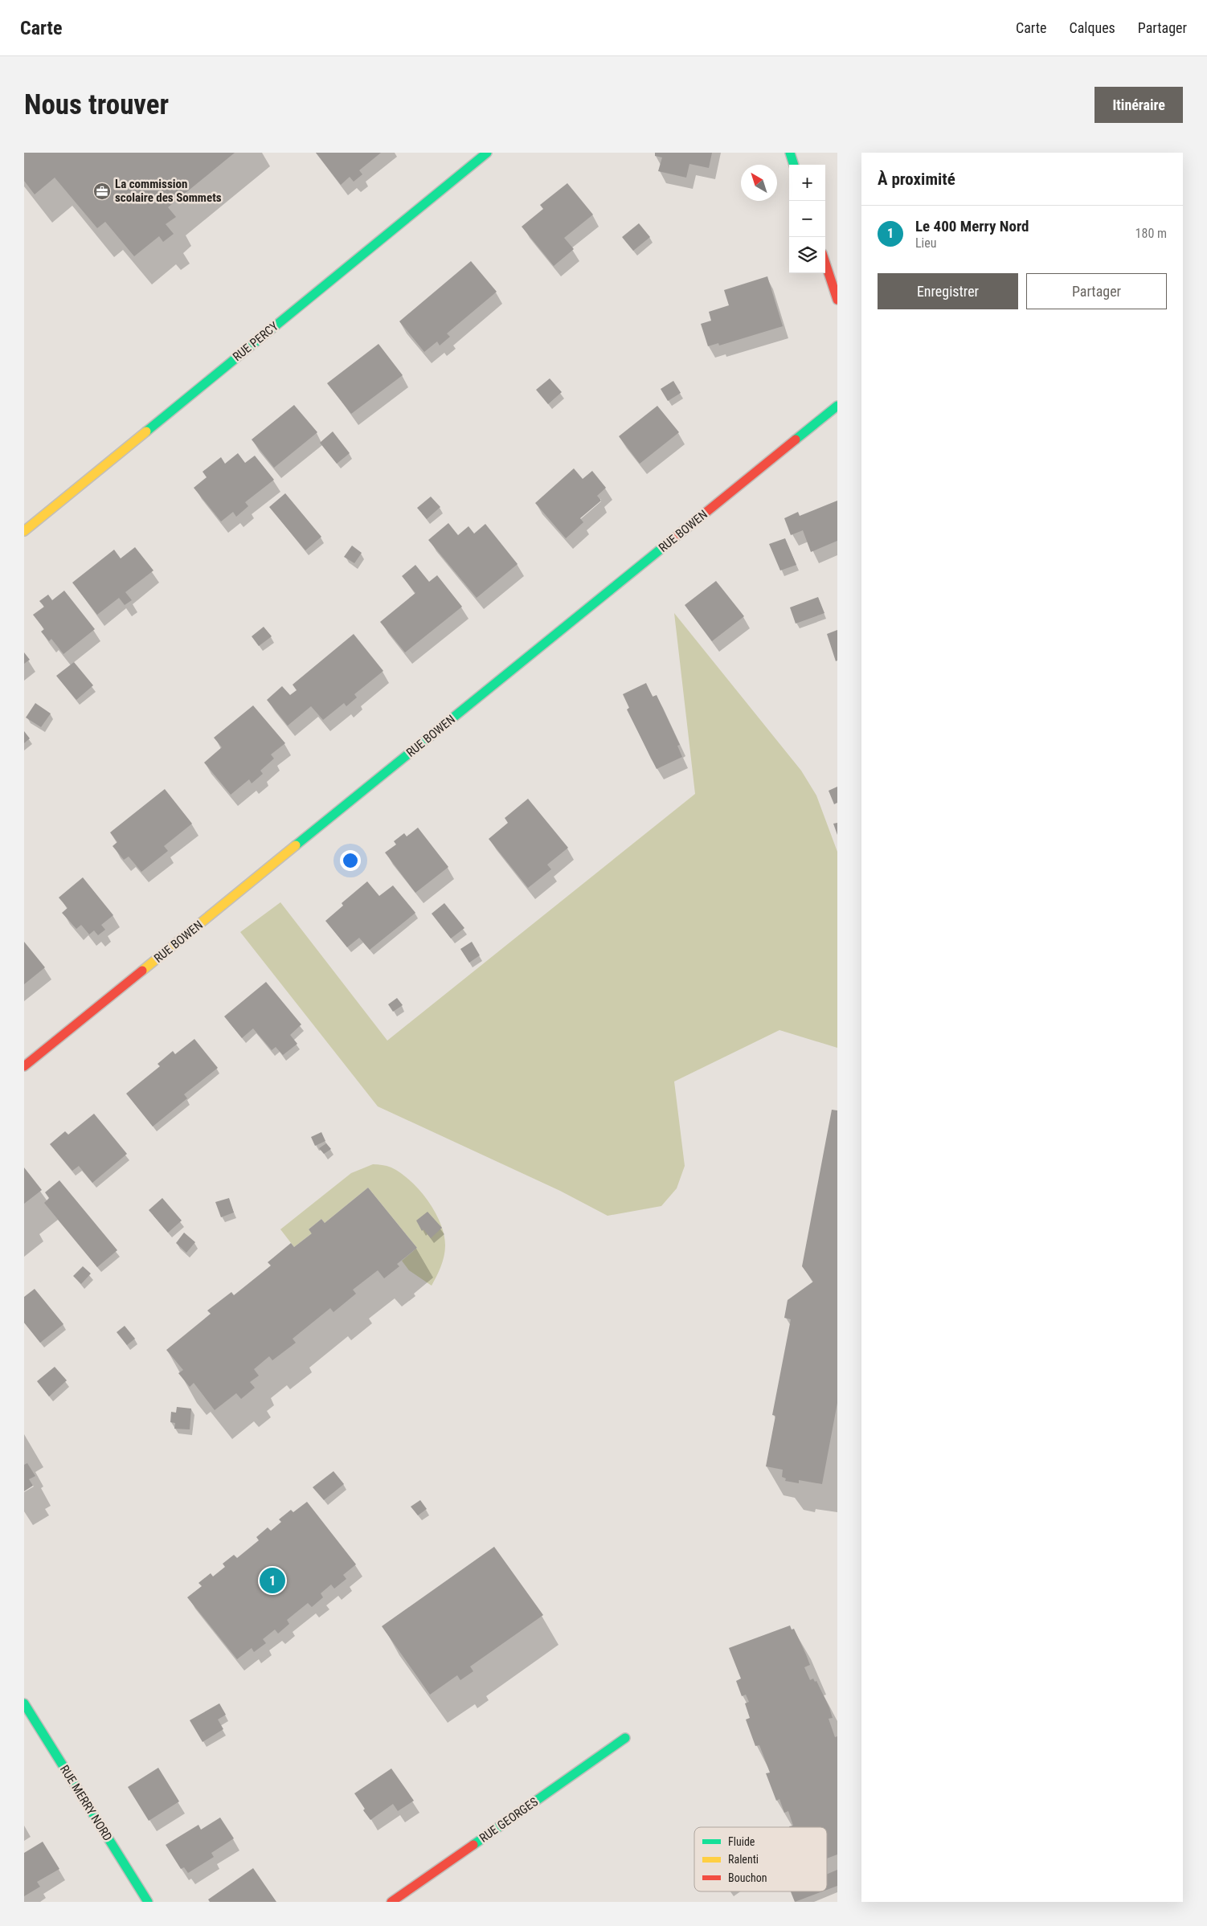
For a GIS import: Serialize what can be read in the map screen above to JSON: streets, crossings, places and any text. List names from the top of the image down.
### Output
{
  "streets": {
    "street": [
      "RUE PERCY",
      "RUE BOWEN",
      "RUE MERRY NORD",
      "RUE GEORGES"
    ]
  },
  "places": {
    "office": ["La commission scolaire des Sommets"]
  },
  "legend": ["Fluide", "Ralenti", "Bouchon"],
  "north": "top left",
  "page": {
    "header": "Carte",
    "nav": ["Carte", "Calques", "Partager"],
    "buttons": [
      "Itinéraire",
      ["Enregistrer", "Partager"]
    ],
    "title": "Nous trouver",
    "heading": "À proximité",
    "map_buttons": ["+", "−"],
    "list": [
      {
        "mark": "1",
        "name": "Le 400 Merry Nord",
        "note": "Lieu",
        "value": "180 m"
      }
    ],
    "pins": "1"
  }
}
